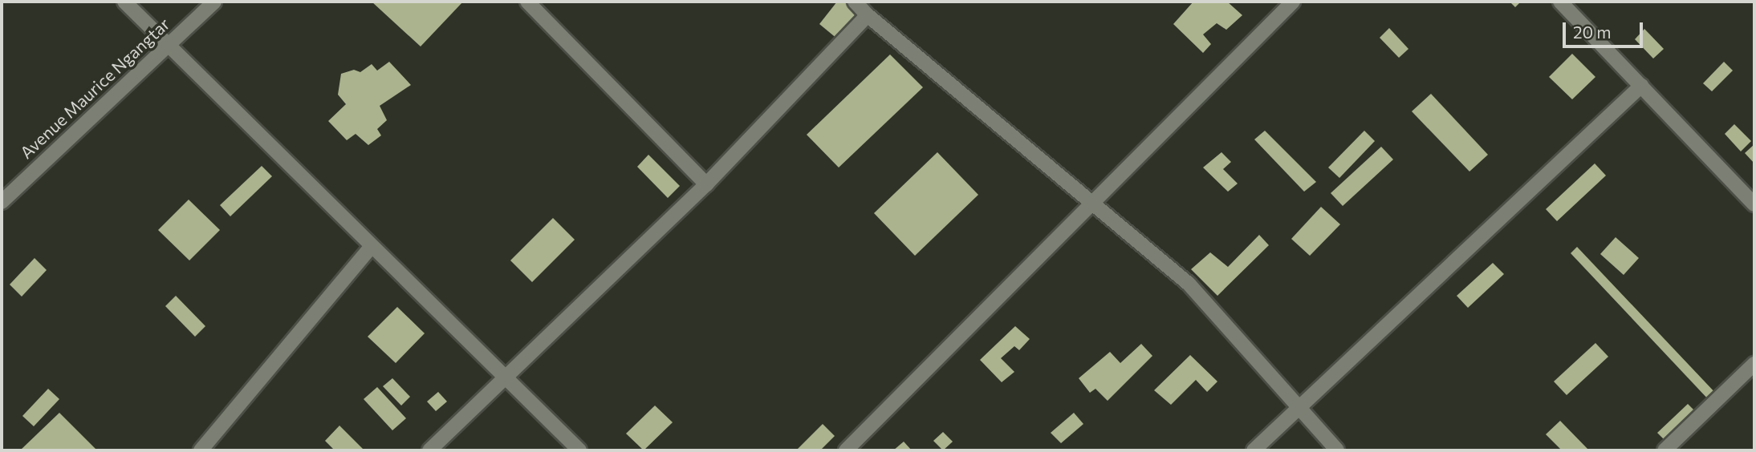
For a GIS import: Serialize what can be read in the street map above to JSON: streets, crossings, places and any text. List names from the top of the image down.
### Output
{
  "streets": {
    "street": ["Avenue Maurice Ngangtar"]
  },
  "scale_bar": "20 m"
}
